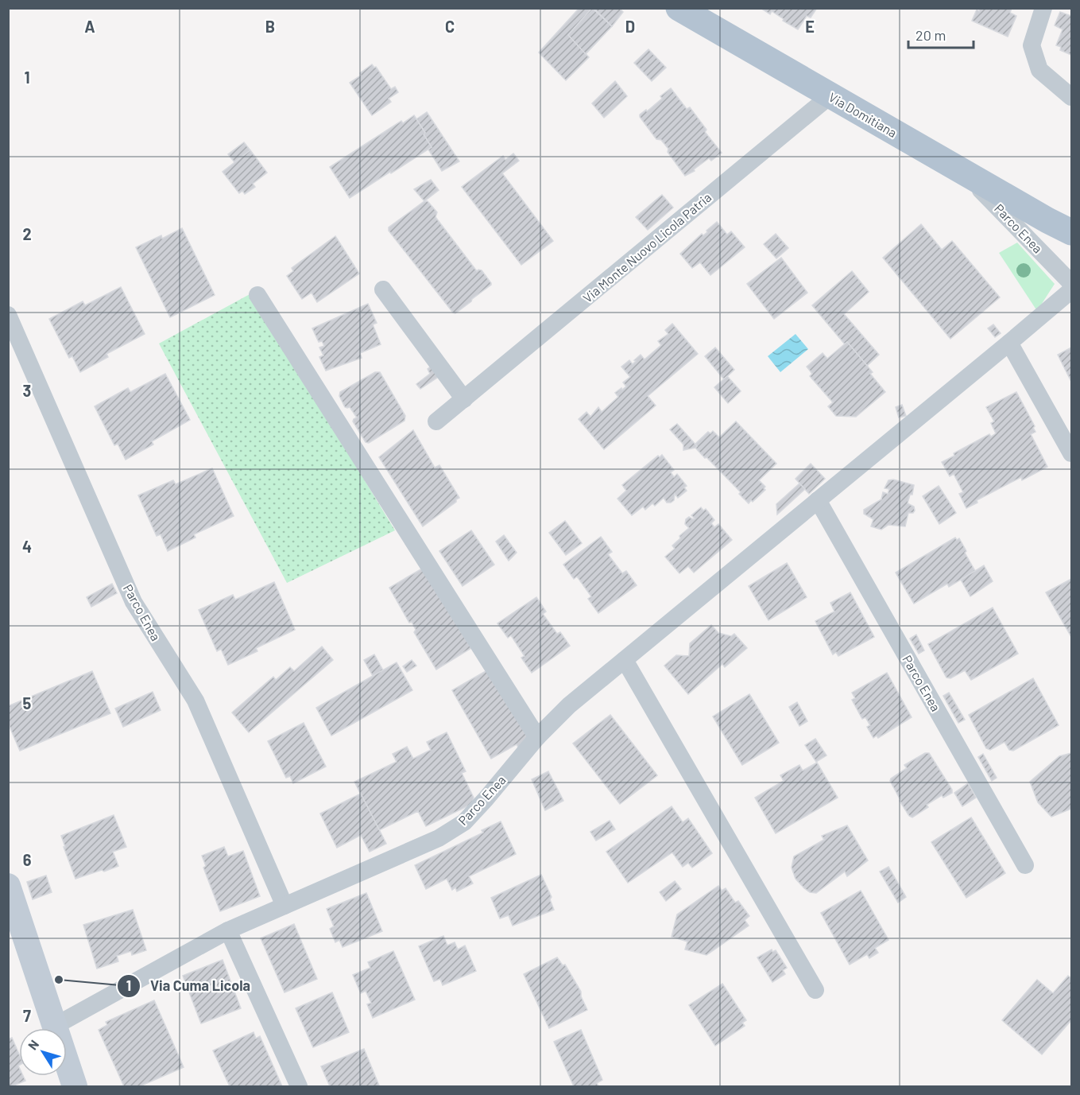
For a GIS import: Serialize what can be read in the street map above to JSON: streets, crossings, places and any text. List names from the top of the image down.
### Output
{
  "streets": {
    "main road": ["Via Domitiana"],
    "street": ["Parco Enea", "Via Monte Nuovo Licola Patria"]
  },
  "crossings": [
    ["Via Domitiana", "Parco Enea"],
    ["Via Domitiana", "Via Monte Nuovo Licola Patria"]
  ],
  "places": ["Via Cuma Licola"],
  "scale_bar": "20 m",
  "north": "top left",
  "grid": {
    "columns": [
      "A",
      "B",
      "C",
      "D",
      "E"
    ],
    "rows": [
      "1",
      "2",
      "3",
      "4",
      "5",
      "6",
      "7"
    ]
  }
}
